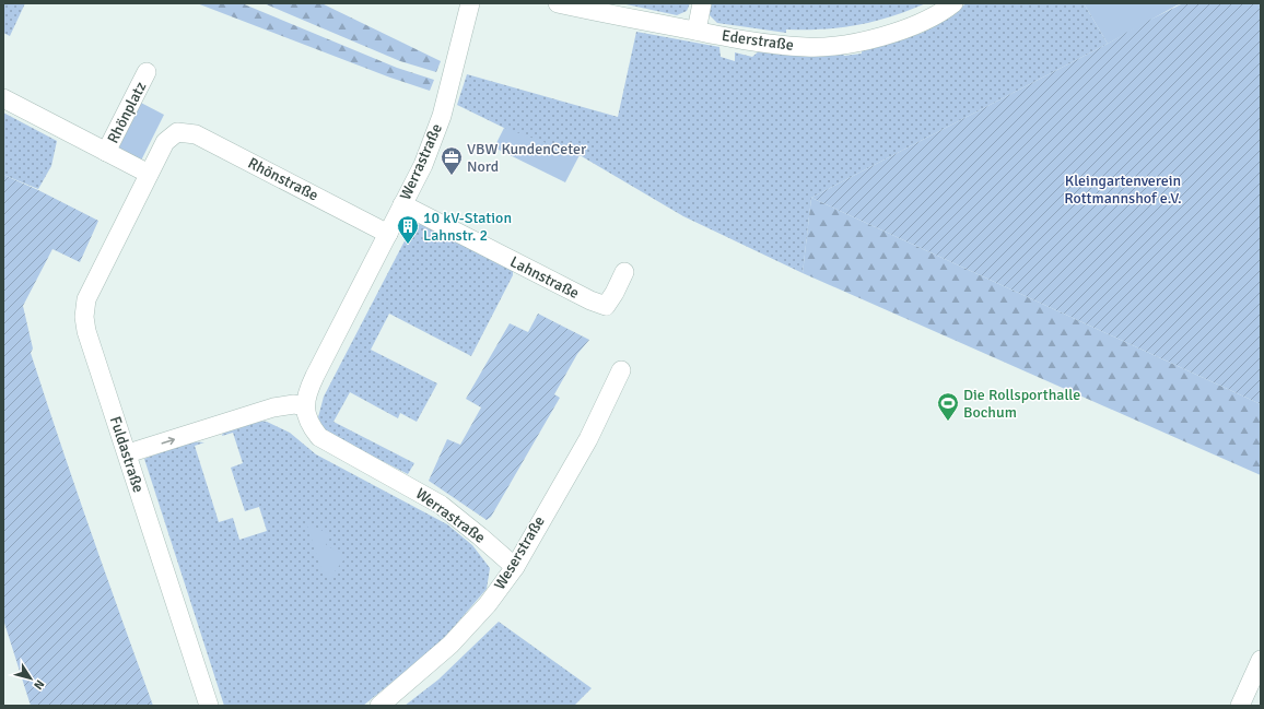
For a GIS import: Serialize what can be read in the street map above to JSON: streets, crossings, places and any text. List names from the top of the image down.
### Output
{
  "streets": {
    "street": [
      "Ederstraße",
      "Rhönplatz",
      "Werrastraße",
      "Rhönstraße",
      "Lahnstraße",
      "Fuldastraße",
      "Weserstraße"
    ]
  },
  "crossings": [
    ["Werrastraße", "Rhönstraße"],
    ["Werrastraße", "Lahnstraße"],
    ["Werrastraße", "Weserstraße"],
    ["Rhönstraße", "Fuldastraße"]
  ],
  "parks": ["Kleingartenverein Rottmannshof e.V."],
  "places": {
    "office": ["VBW KundenCeter Nord"],
    "building": ["10 kV-Station Lahnstr. 2"],
    "sports": ["Die Rollsporthalle Bochum"]
  },
  "north": "bottom right"
}
